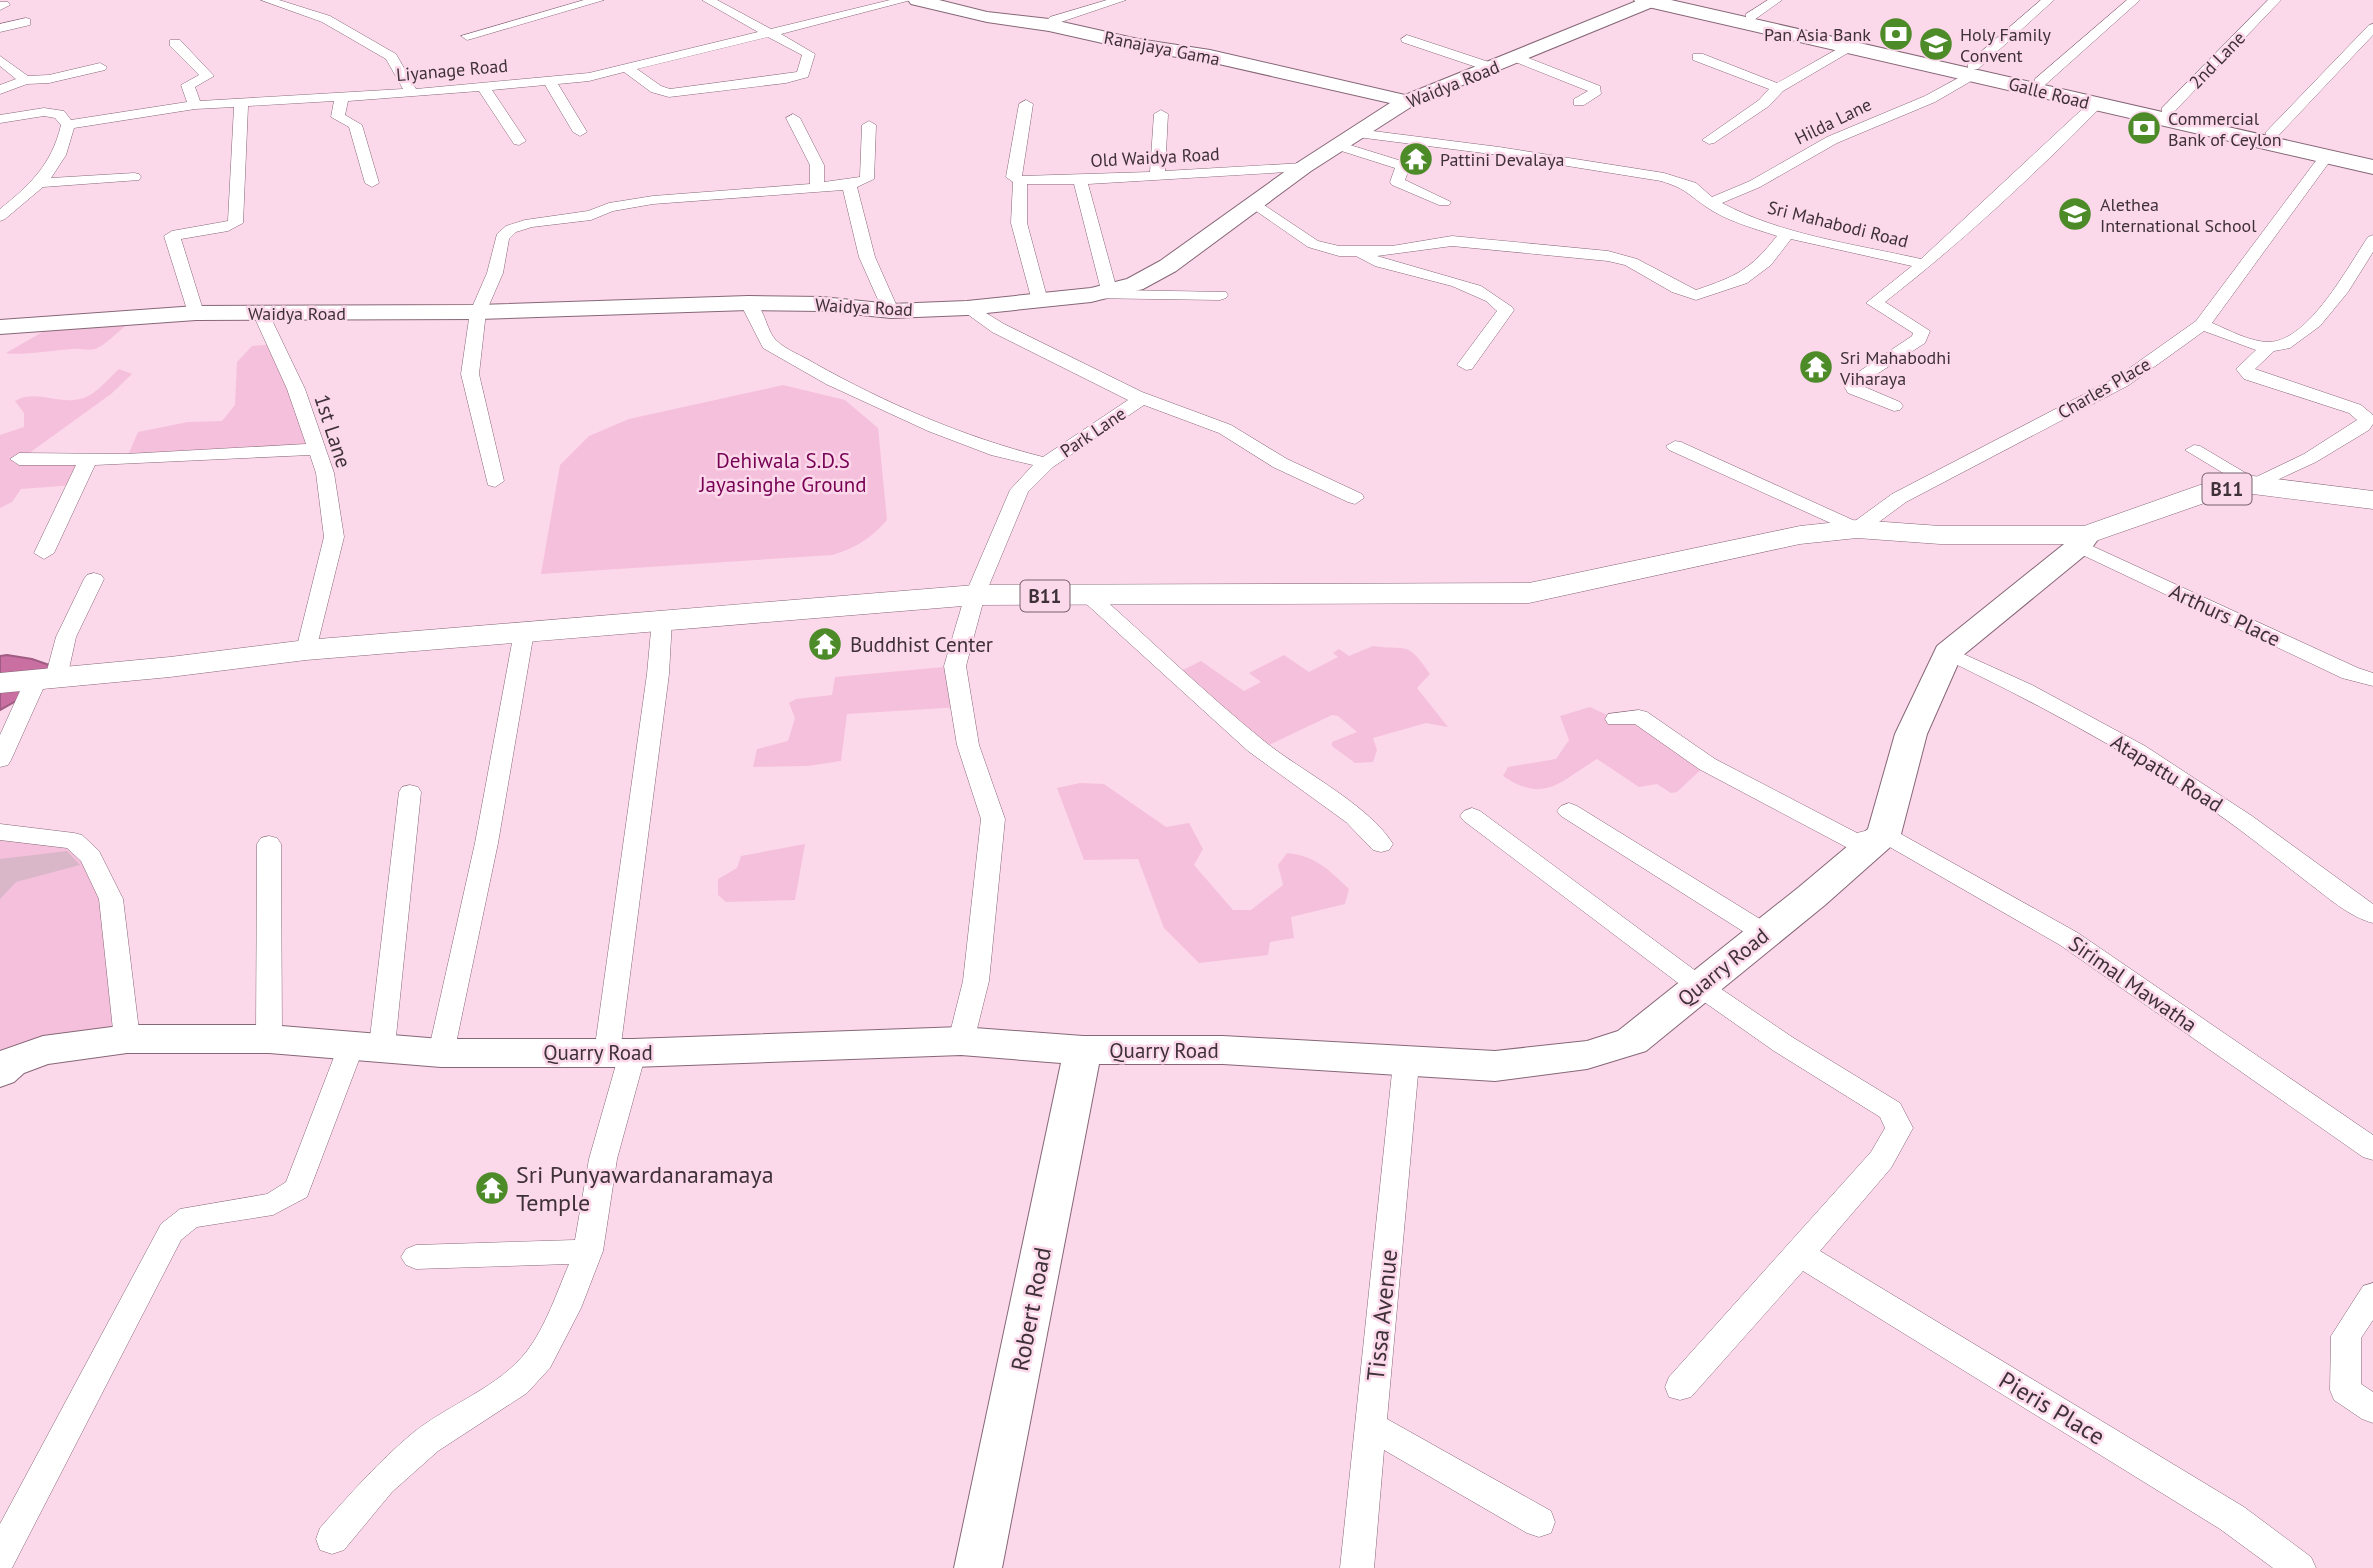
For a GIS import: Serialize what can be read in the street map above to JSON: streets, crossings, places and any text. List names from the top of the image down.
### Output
{
  "streets": {
    "highway": ["Galle Road"],
    "main road": ["B11"],
    "street": [
      "Ranajaya Gama",
      "2nd Lane",
      "Liyanage Road",
      "Waidya Road",
      "Hilda Lane",
      "Old Waidya Road",
      "Sri Mahabodi Road",
      "Charles Place",
      "1st Lane",
      "Park Lane",
      "Arthurs Place",
      "Atapattu Road",
      "Quarry Road",
      "Sirimal Mawatha",
      "Robert Road",
      "Tissa Avenue",
      "Pieris Place"
    ]
  },
  "crossings": [
    ["Ranajaya Gama", "Waidya Road"],
    ["2nd Lane", "Galle Road"],
    ["Waidya Road", "Galle Road"],
    ["Waidya Road", "Old Waidya Road"],
    ["Waidya Road", "Sri Mahabodi Road"],
    ["Waidya Road", "1st Lane"],
    ["Waidya Road", "Park Lane"],
    ["Galle Road", "Hilda Lane"],
    ["Galle Road", "Sri Mahabodi Road"],
    ["Galle Road", "Charles Place"],
    ["Hilda Lane", "Sri Mahabodi Road"],
    ["Charles Place", "B11"],
    ["1st Lane", "B11"],
    ["Park Lane", "B11"],
    ["Park Lane", "Quarry Road"],
    ["B11", "Arthurs Place"],
    ["Quarry Road", "Sirimal Mawatha"],
    ["Quarry Road", "Robert Road"],
    ["Quarry Road", "Tissa Avenue"]
  ],
  "parks": ["Dehiwala S.D.S Jayasinghe Ground"],
  "places": {
    "bank": ["Pan Asia Bank", "Commercial Bank of Ceylon"],
    "school or university": ["Holy Family Convent", "Alethea International School"],
    "temple": [
      "Pattini Devalaya",
      "Sri Mahabodhi Viharaya",
      "Buddhist Center",
      "Sri Punyawardanaramaya Temple"
    ]
  }
}
